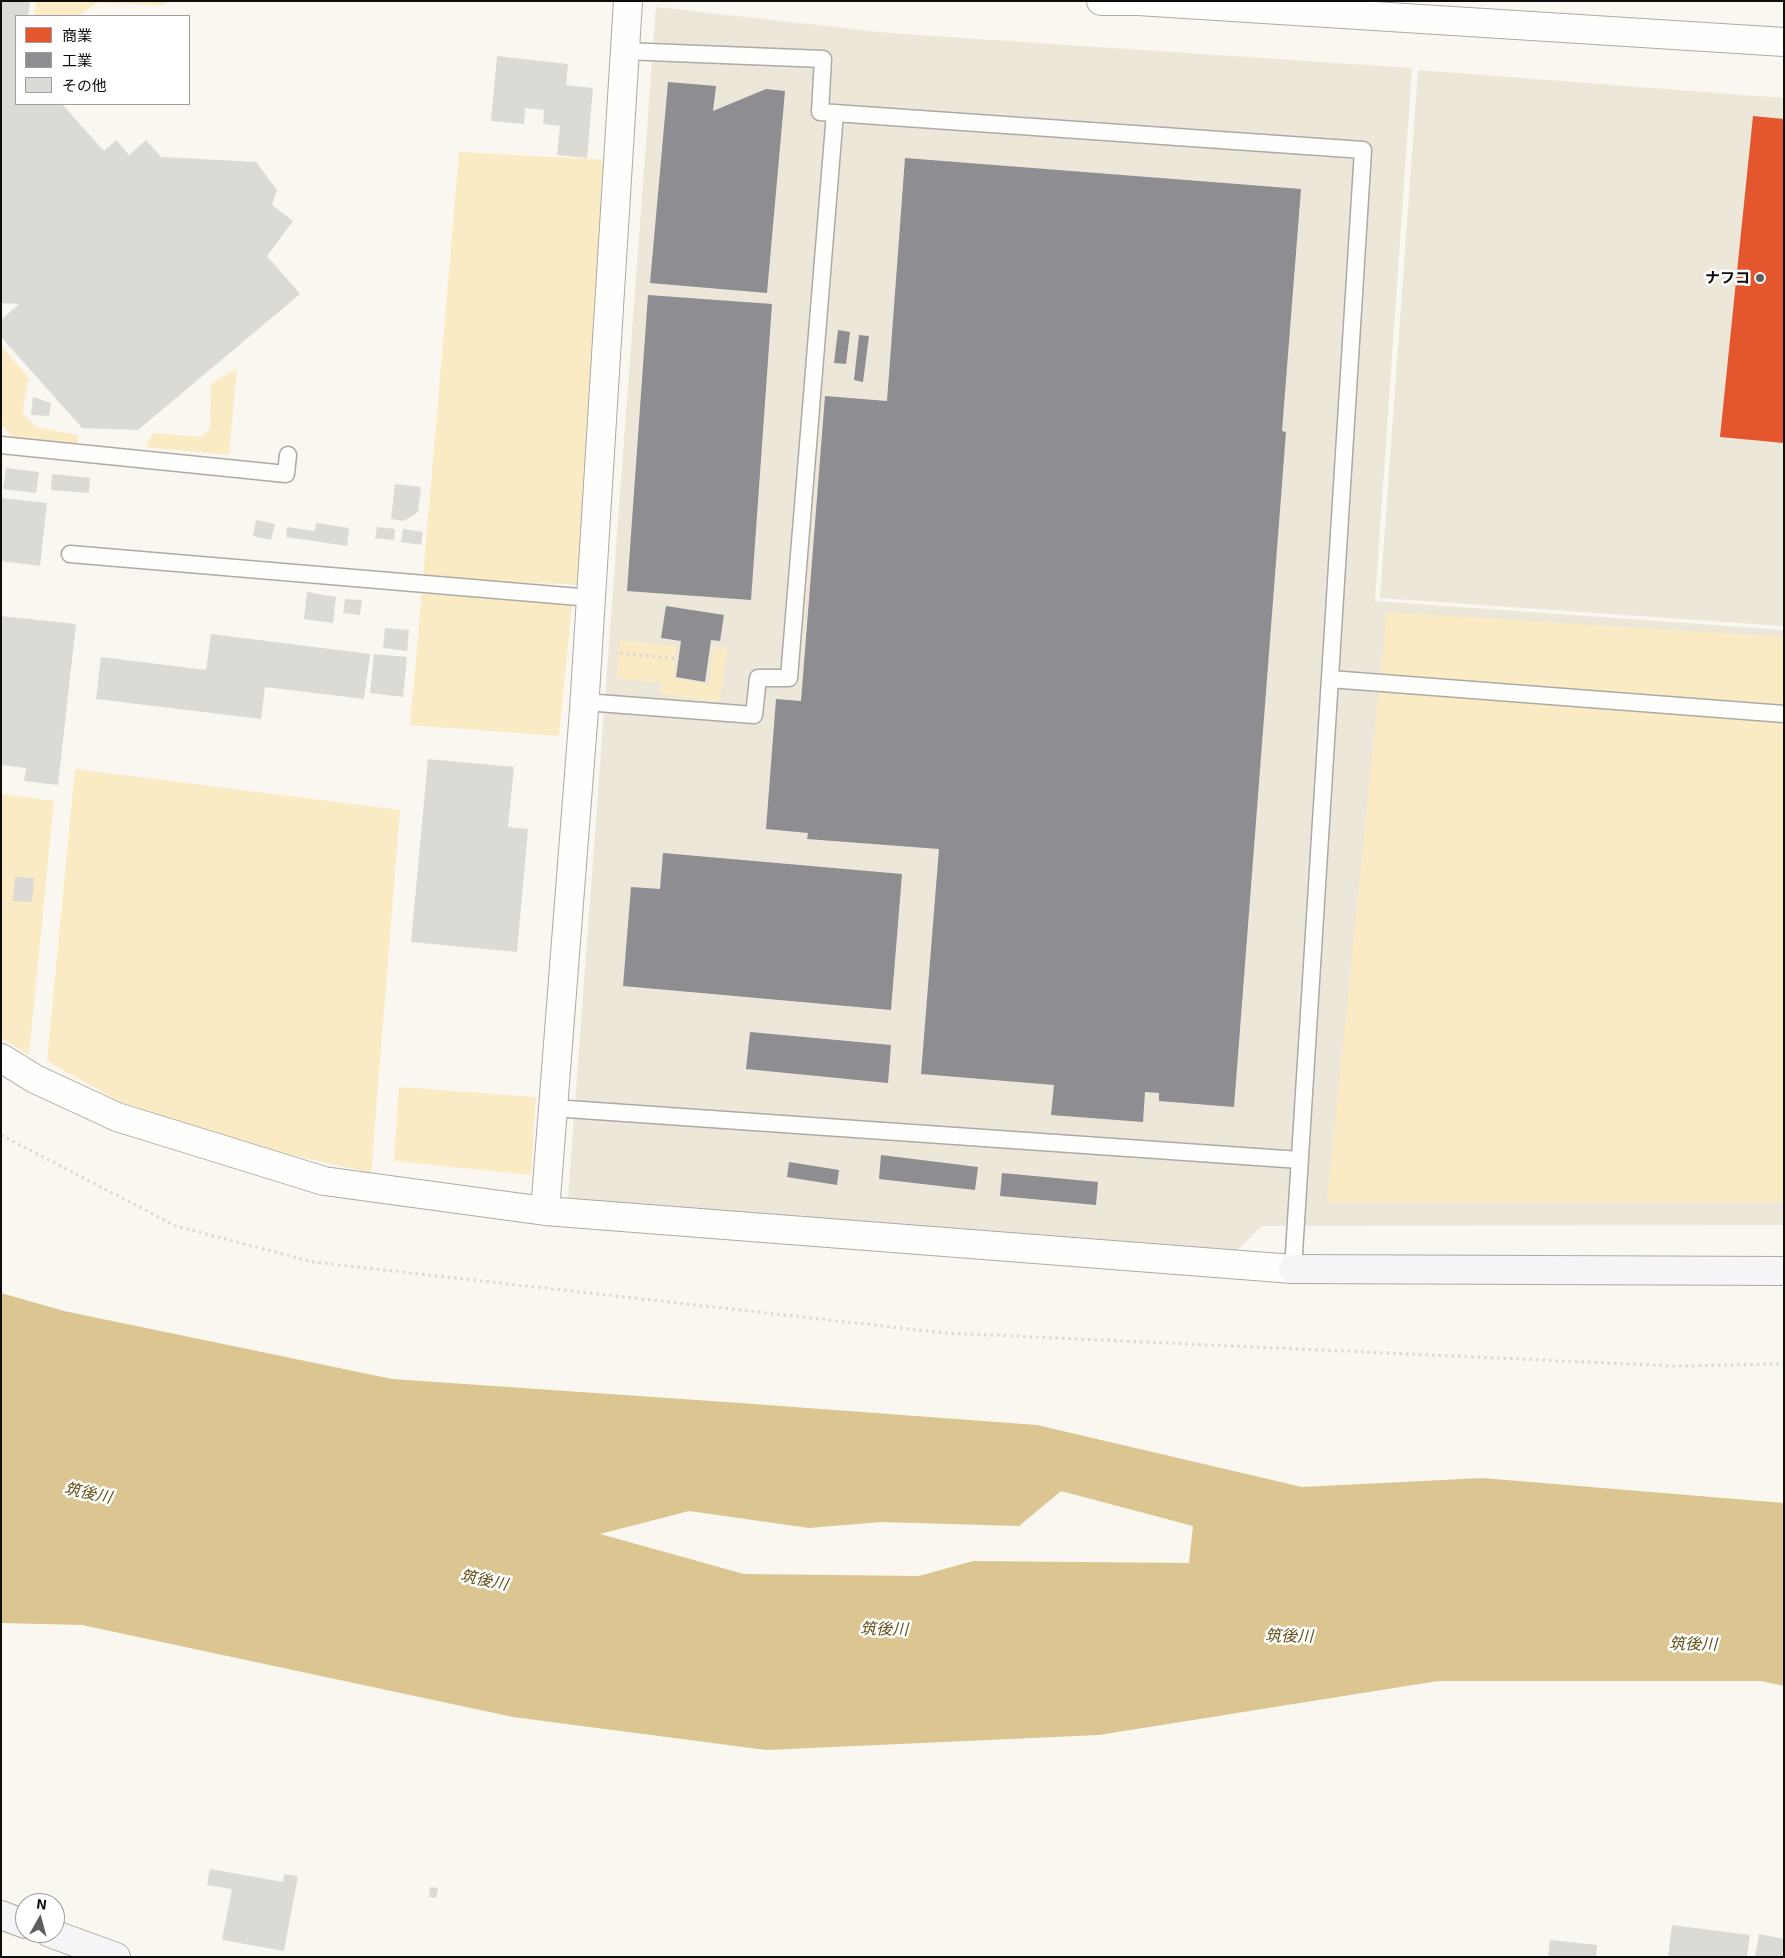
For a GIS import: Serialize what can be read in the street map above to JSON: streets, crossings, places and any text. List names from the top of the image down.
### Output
{
  "water": ["筑後川"],
  "places": ["ナフコ"],
  "legend": ["商業", "工業", "その他"],
  "north": "top"
}
